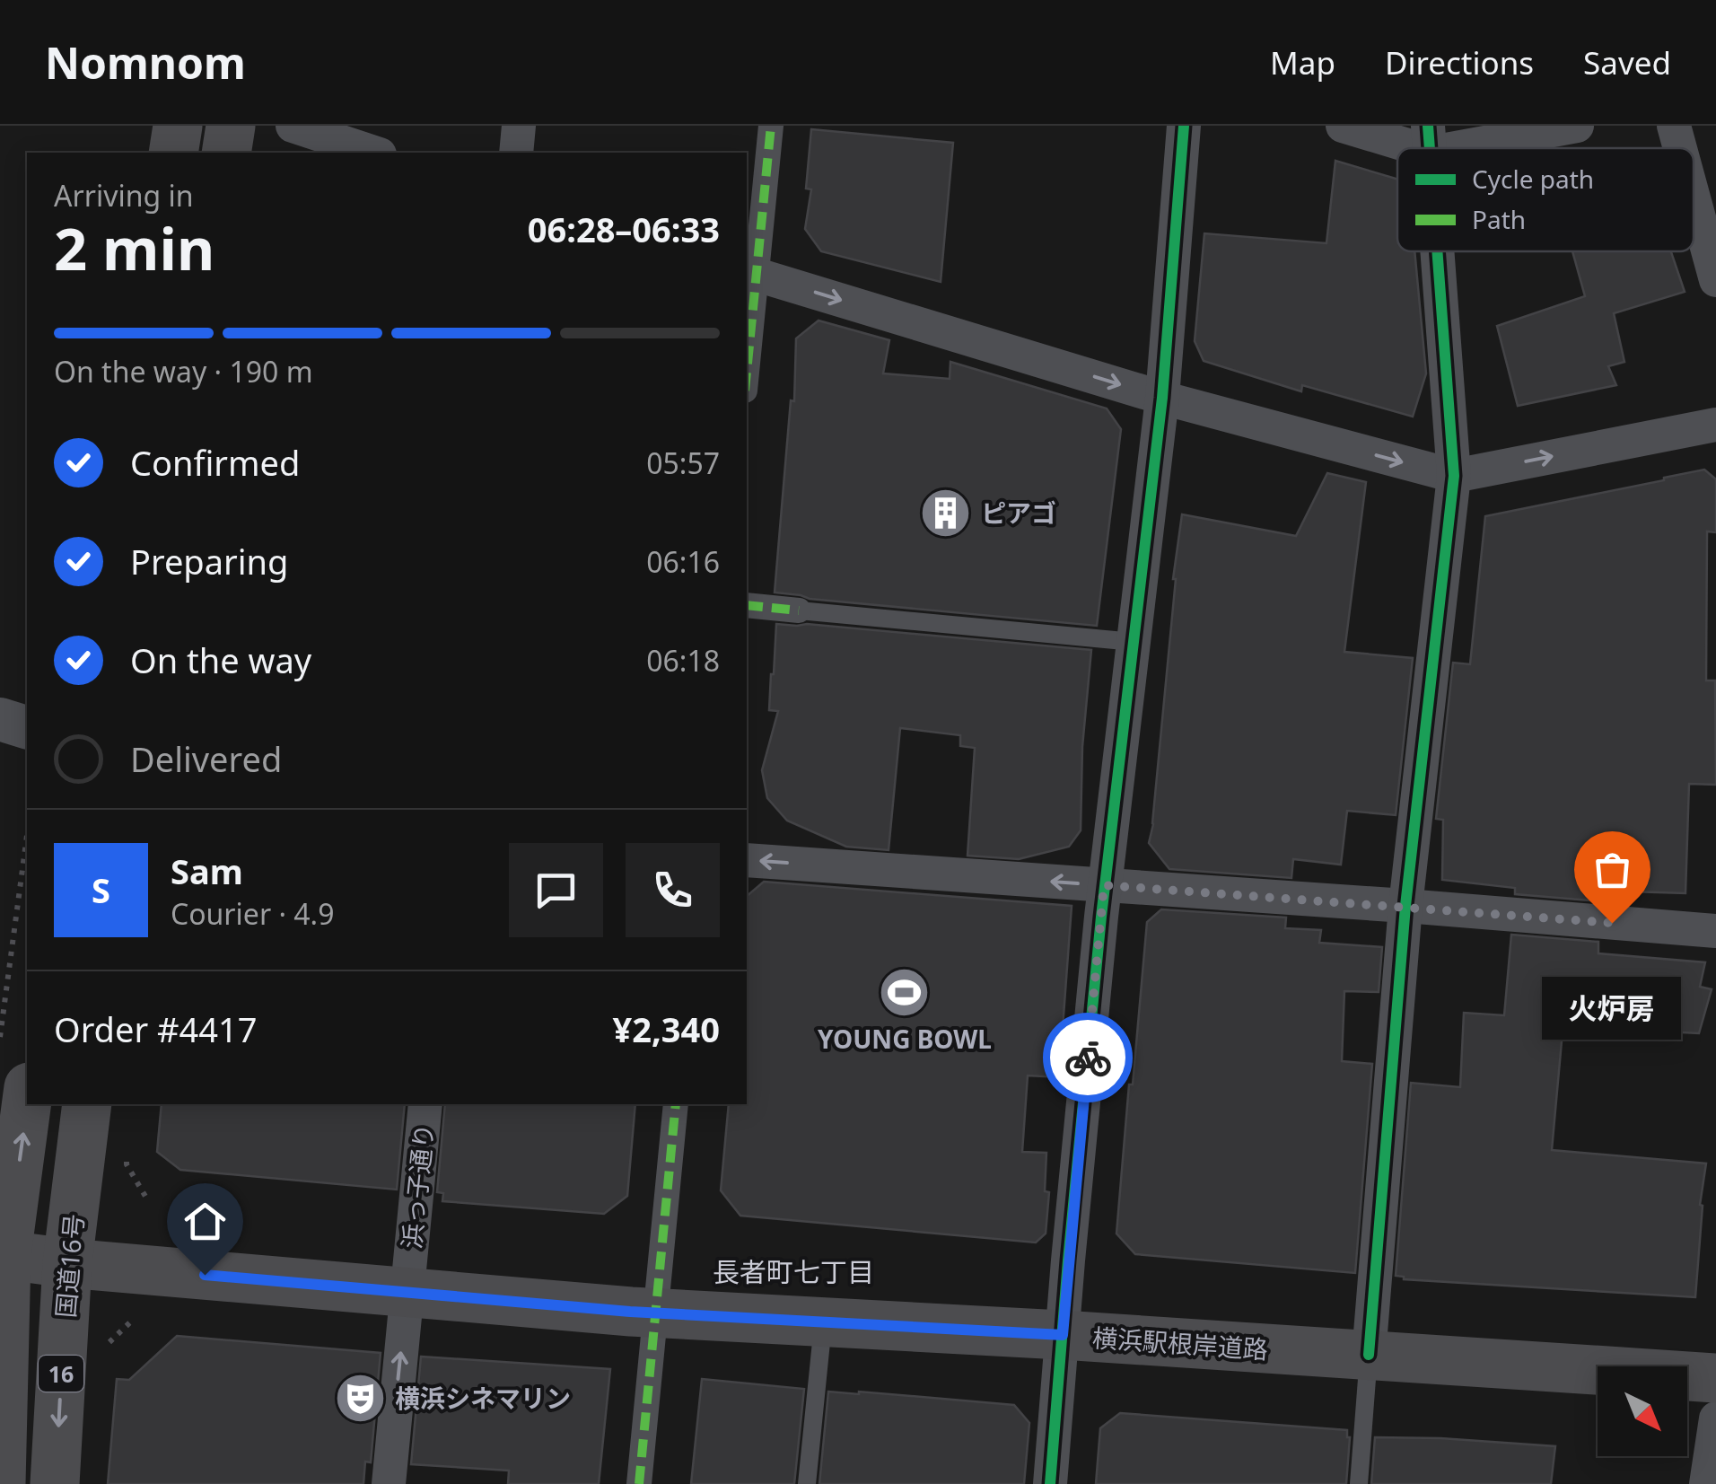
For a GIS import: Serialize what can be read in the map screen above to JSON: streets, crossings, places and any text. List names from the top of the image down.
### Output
{
  "streets": {
    "main road": ["国道16号", "横浜駅根岸道路", "16"],
    "street": ["浜っ子通り"]
  },
  "crossings": [
    ["浜っ子通り", "横浜駅根岸道路"],
    ["国道16号", "横浜駅根岸道路"],
    ["横浜駅根岸道路", "16"]
  ],
  "districts": ["長者町七丁目"],
  "places": {
    "building": ["ピアゴ"],
    "other": ["火炉房"],
    "sports": ["YOUNG BOWL"],
    "theatre": ["横浜シネマリン"]
  },
  "legend": ["Cycle path", "Path"],
  "north": "bottom right",
  "page": {
    "header": "Nomnom",
    "nav": ["Map", "Directions", "Saved"],
    "heading": ["2 min", "Arriving in", "06:28–06:33"],
    "panel": [
      "Sam",
      "Courier · 4.9",
      "Order #4417",
      "¥2,340"
    ],
    "bar": "On the way · 190 m",
    "list": [
      ["Confirmed", "05:57"],
      ["Preparing", "06:16"],
      ["On the way", "06:18"],
      "Delivered"
    ],
    "round": "S",
    "bubble": "火炉房"
  }
}
